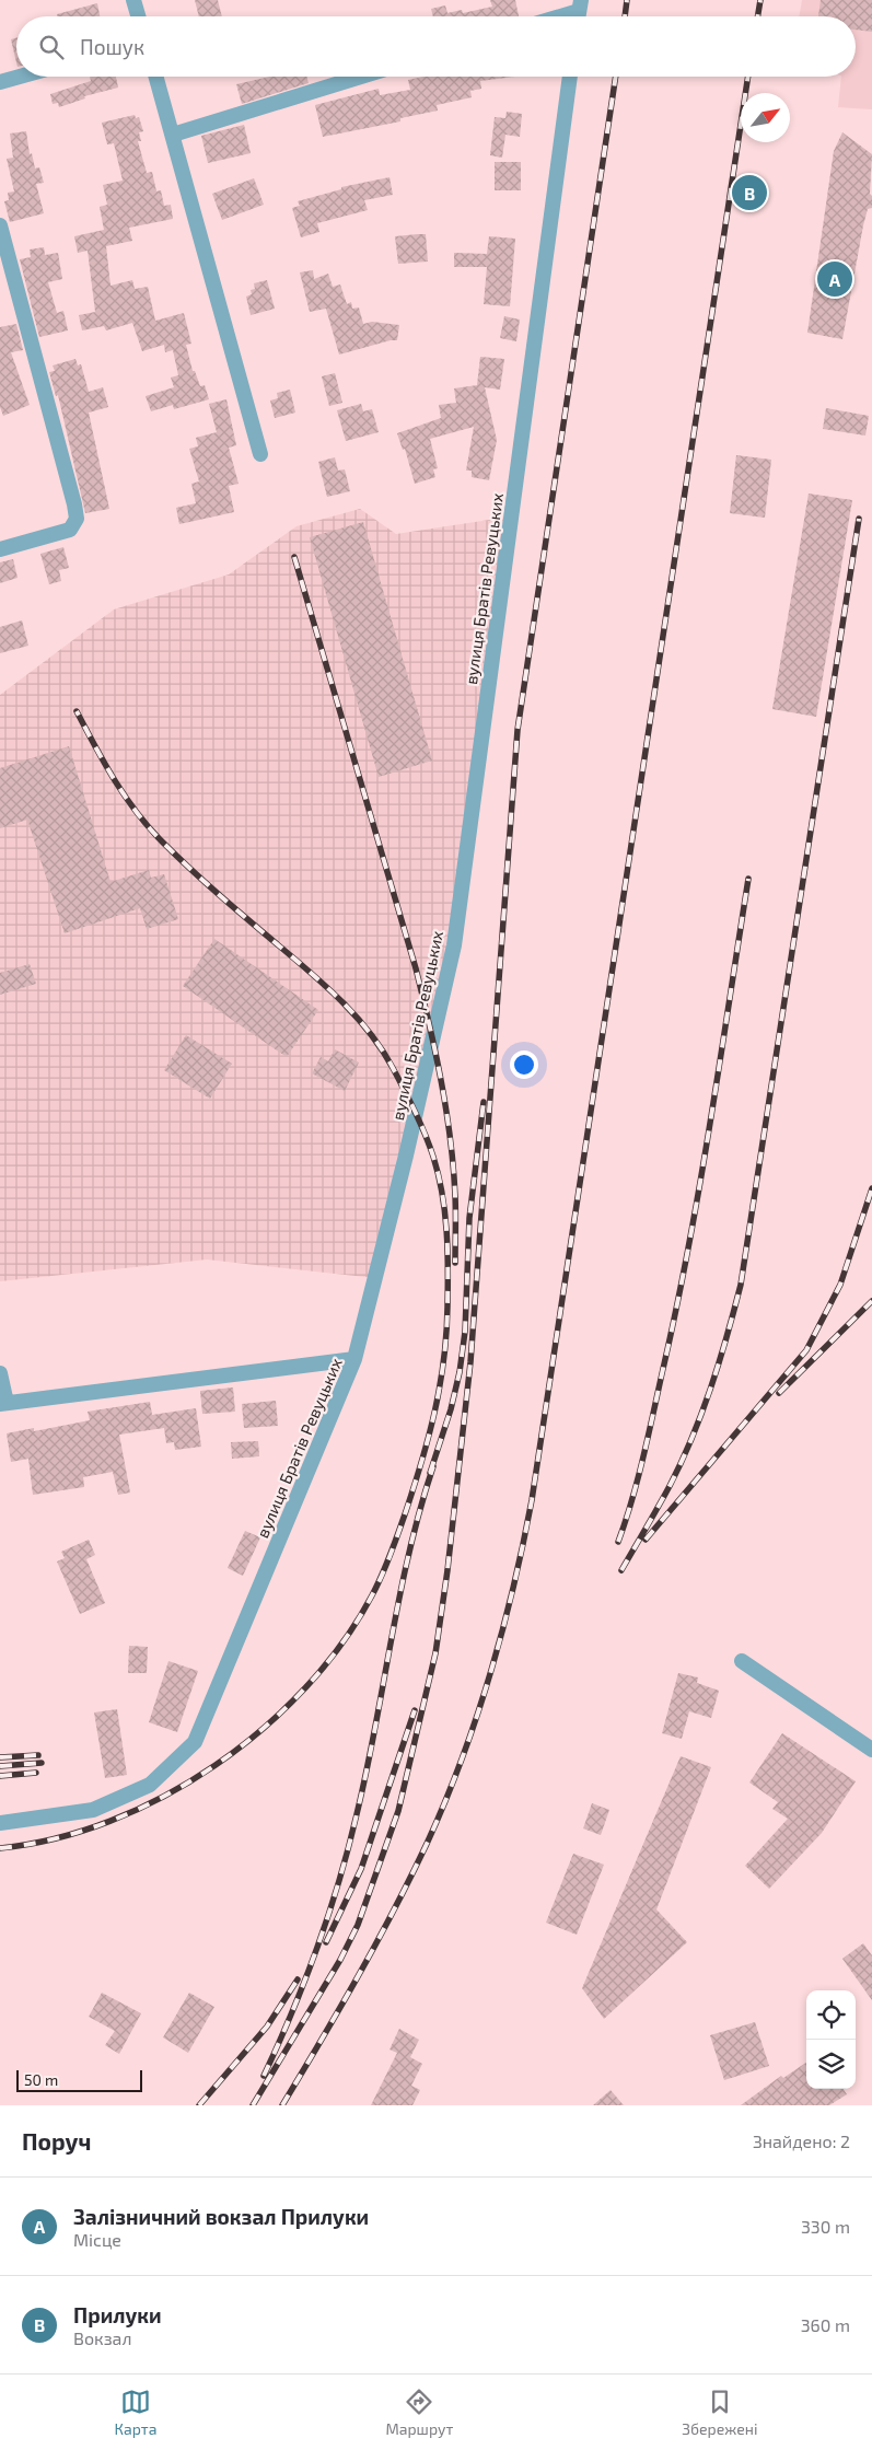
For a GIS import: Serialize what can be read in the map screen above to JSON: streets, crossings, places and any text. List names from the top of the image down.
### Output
{
  "streets": {
    "street": ["вулиця Братів Ревуцьких"]
  },
  "scale_bar": "50 m",
  "north": "top right",
  "page": {
    "search": "Пошук",
    "pins": ["B", "A"],
    "scale": "50 m",
    "heading": ["Поруч", "Знайдено: 2"],
    "list": [
      {
        "mark": "A",
        "name": "Залізничний вокзал Прилуки",
        "note": "Місце",
        "value": "330 m"
      },
      {
        "mark": "B",
        "name": "Прилуки",
        "note": "Вокзал",
        "value": "360 m"
      }
    ],
    "nav": ["Карта", "Маршрут", "Збережені"]
  }
}
